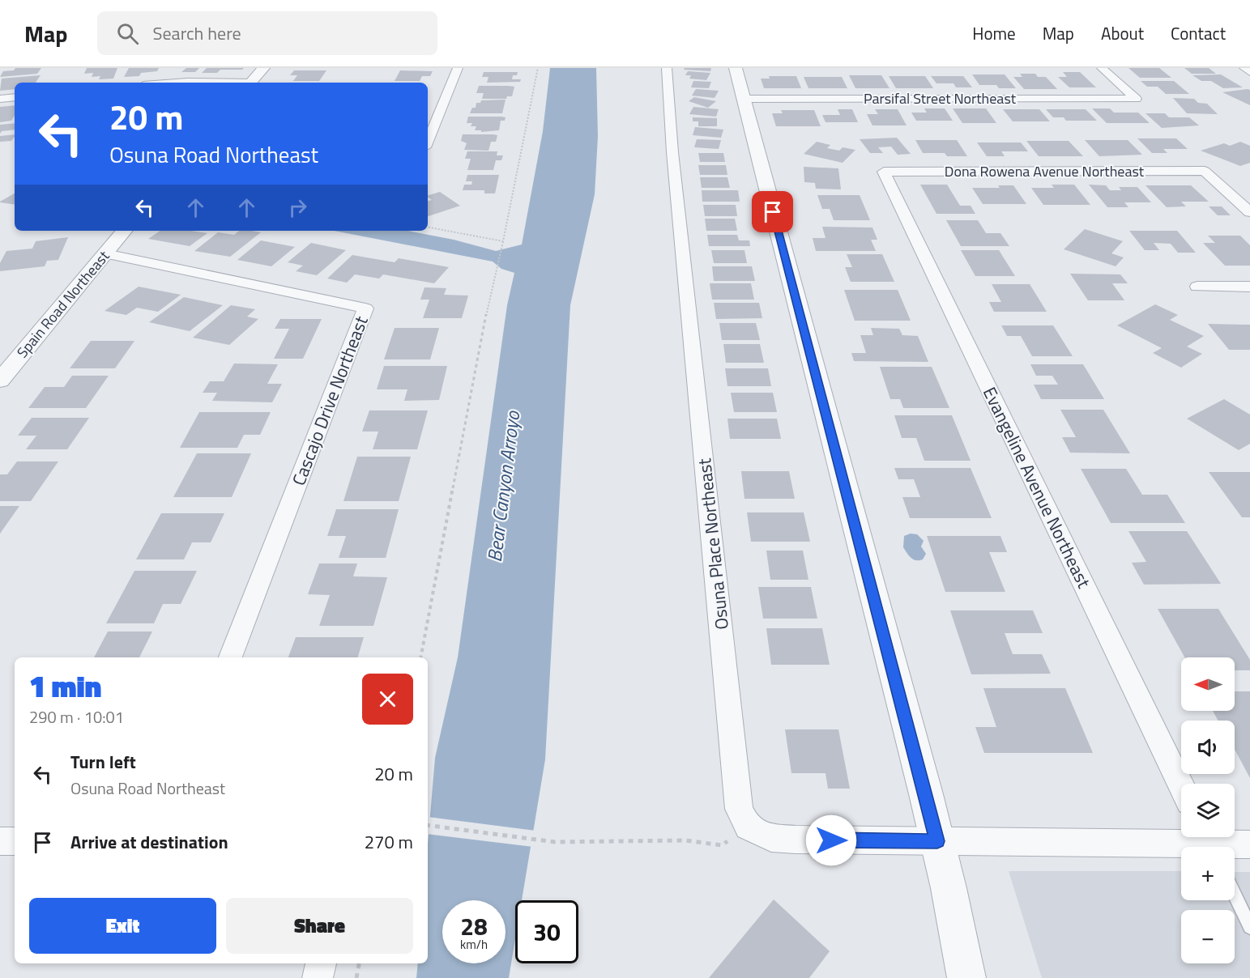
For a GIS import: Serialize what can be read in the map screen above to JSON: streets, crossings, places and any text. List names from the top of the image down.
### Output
{
  "streets": {
    "street": [
      "Parsifal Street Northeast",
      "Dona Rowena Avenue Northeast",
      "Spain Road Northeast",
      "Cascajo Drive Northeast",
      "Evangeline Avenue Northeast",
      "Osuna Place Northeast"
    ]
  },
  "crossings": [
    ["Dona Rowena Avenue Northeast", "Evangeline Avenue Northeast"],
    ["Spain Road Northeast", "Cascajo Drive Northeast"]
  ],
  "water": ["Bear Canyon Arroyo"],
  "north": "left",
  "page": {
    "header": "Map",
    "search": "Search here",
    "nav": [
      "Home",
      "Map",
      "About",
      "Contact"
    ],
    "turn": ["20 m", "Osuna Road Northeast"],
    "map_buttons": ["+", "−"],
    "heading": ["1 min", "290 m · 10:01"],
    "list": [
      {
        "name": "Turn left",
        "note": "Osuna Road Northeast",
        "value": "20 m"
      },
      {
        "name": "Arrive at destination",
        "value": "270 m"
      }
    ],
    "buttons": ["Exit", "Share"],
    "speed": "28 km/h",
    "limit": "30"
  }
}
